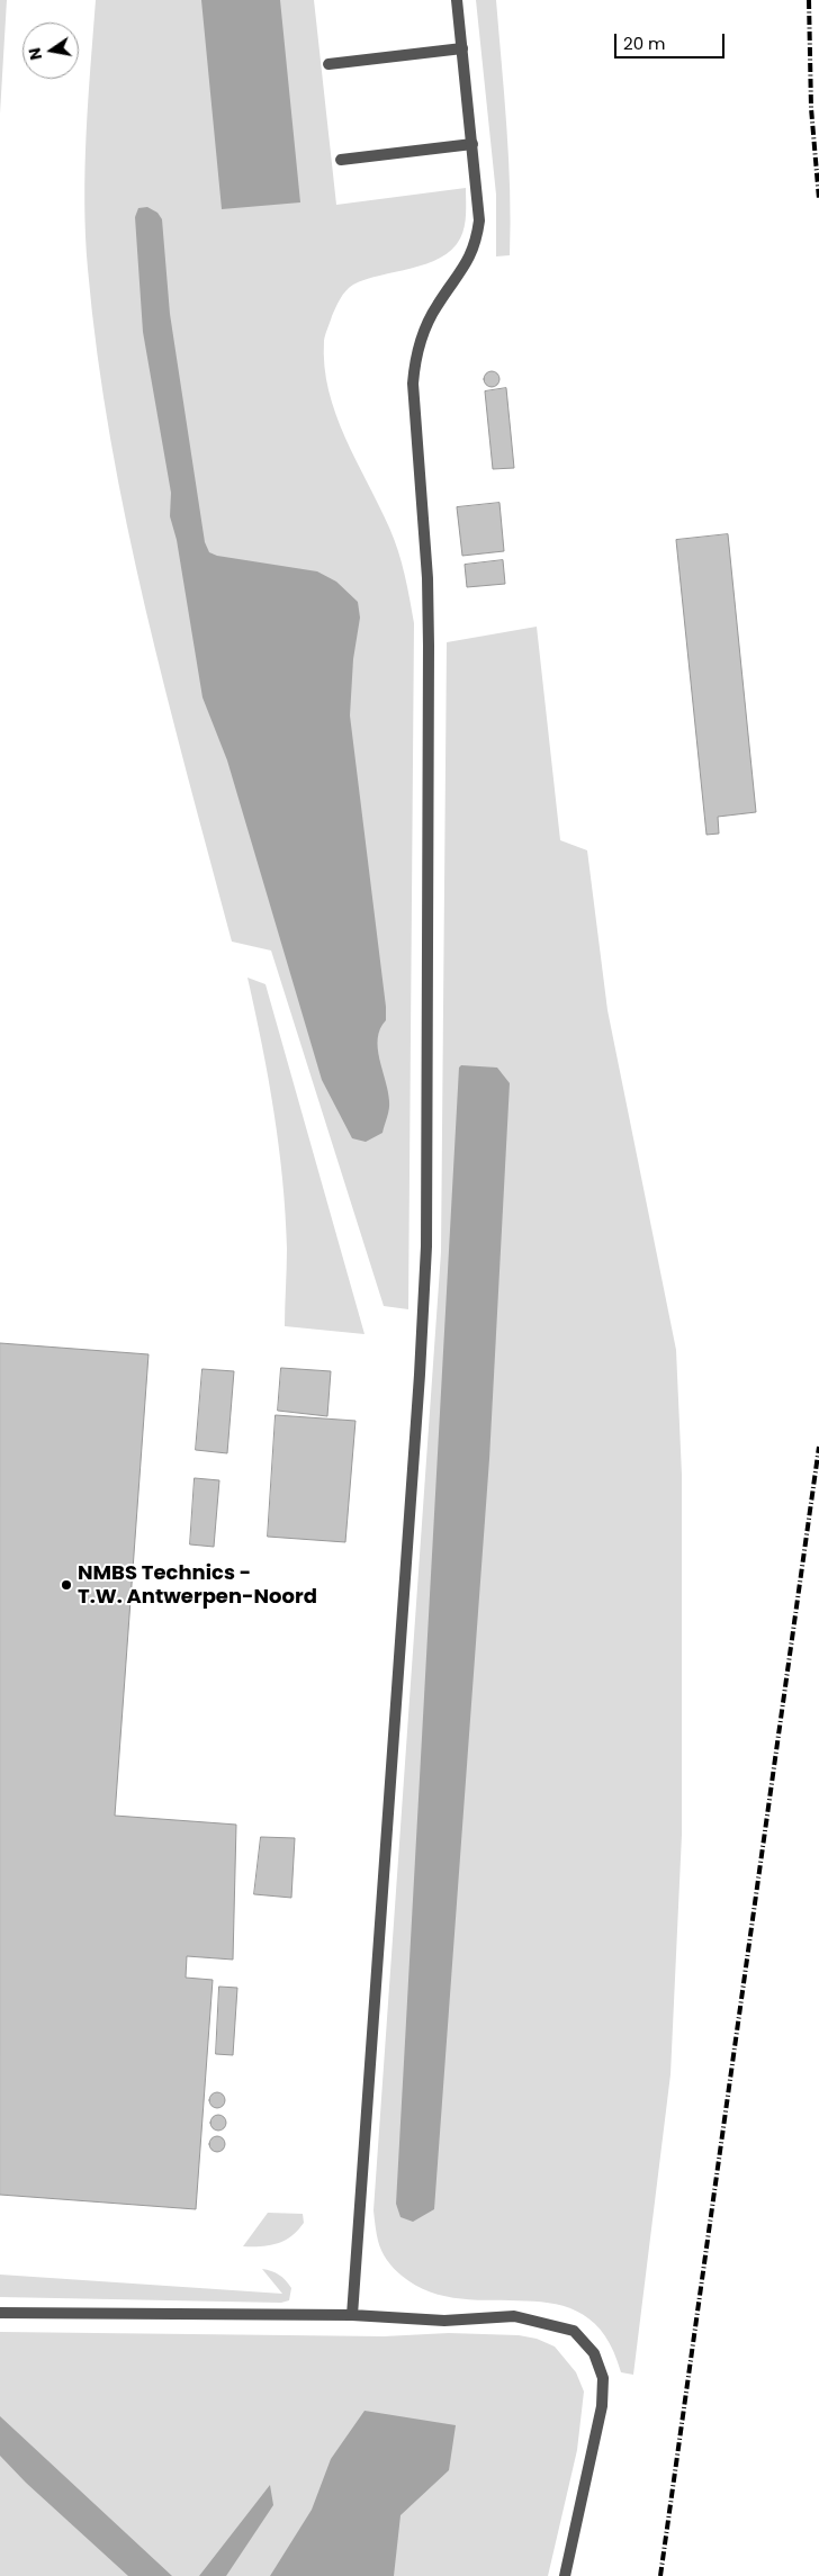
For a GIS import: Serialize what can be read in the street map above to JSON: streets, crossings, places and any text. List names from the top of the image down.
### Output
{
  "places": ["NMBS Technics - T.W. Antwerpen-Noord"],
  "scale_bar": "20 m",
  "north": "left"
}
